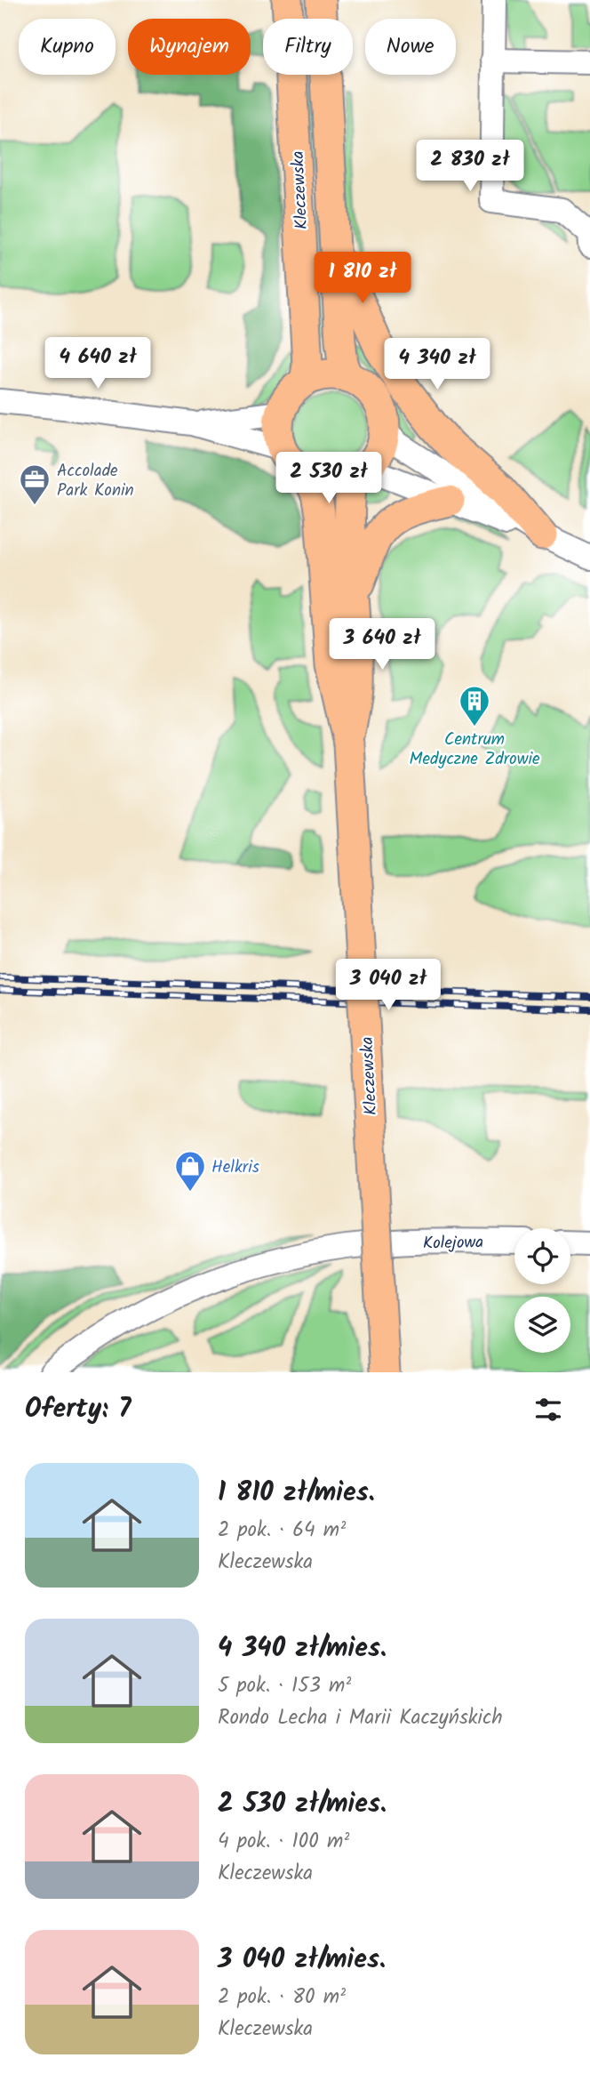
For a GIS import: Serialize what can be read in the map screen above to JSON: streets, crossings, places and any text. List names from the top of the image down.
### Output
{
  "streets": {
    "main road": ["Kleczewska"],
    "street": ["Kolejowa"]
  },
  "places": {
    "office": ["Accolade Park Konin"],
    "building": ["Centrum Medyczne Zdrowie"],
    "shop": ["Helkris"]
  },
  "page": {
    "chip": [
      "Kupno",
      "Wynajem",
      "Filtry",
      "Nowe"
    ],
    "price": [
      "2 830 zł",
      "1 810 zł",
      "4 640 zł",
      "4 340 zł",
      "2 530 zł",
      "3 640 zł",
      "3 040 zł"
    ],
    "heading": "Oferty: 7",
    "list": [
      {
        "name": "1 810 zł/mies.",
        "note": "2 pok. · 64 m² · Kleczewska"
      },
      {
        "name": "4 340 zł/mies.",
        "note": "5 pok. · 153 m² · Rondo Lecha i Marii Kaczyńskich"
      },
      {
        "name": "2 530 zł/mies.",
        "note": "4 pok. · 100 m² · Kleczewska"
      },
      {
        "name": "3 040 zł/mies.",
        "note": "2 pok. · 80 m² · Kleczewska"
      }
    ]
  }
}
